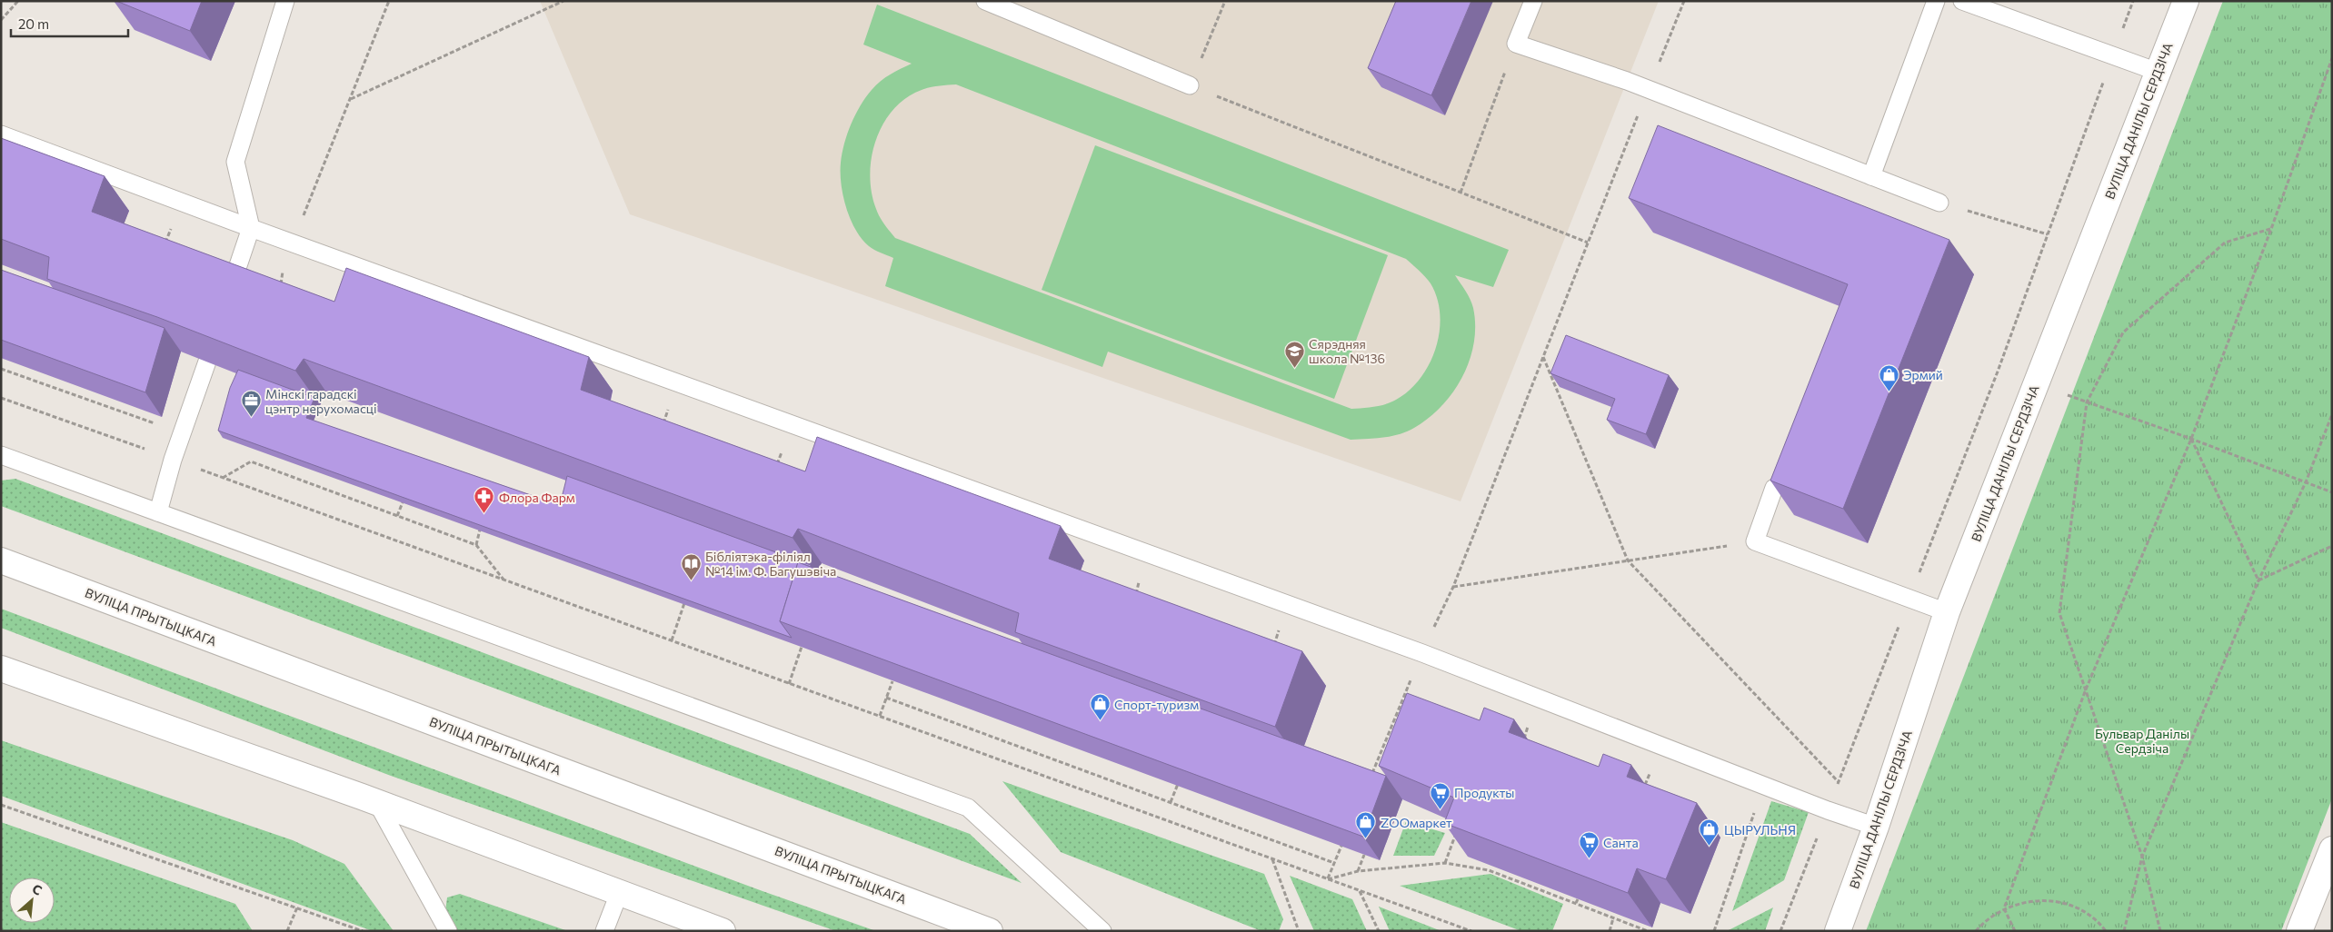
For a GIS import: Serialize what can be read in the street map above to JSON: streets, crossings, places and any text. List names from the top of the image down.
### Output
{
  "streets": {
    "main road": ["ВУЛІЦА ДАНІЛЫ СЕРДЗІЧА", "ВУЛІЦА ПРЫТЫЦКАГА"]
  },
  "parks": ["Бульвар Данілы Сердзіча"],
  "places": {
    "school or university": ["Сярэдняя школа №136"],
    "shop": [
      "Эрмий",
      "Спорт-туризм",
      "ZOOмаркет",
      "ЦЫРУЛЬНЯ"
    ],
    "office": ["Мінскі гарадскі цэнтр нерухомасці"],
    "pharmacy": ["Флора Фарм"],
    "library": ["Бібліятэка-філіял №14 ім. Ф. Багушэвіча"],
    "supermarket": ["Продукты", "Санта"]
  },
  "scale_bar": "20 m",
  "north": "top right"
}
